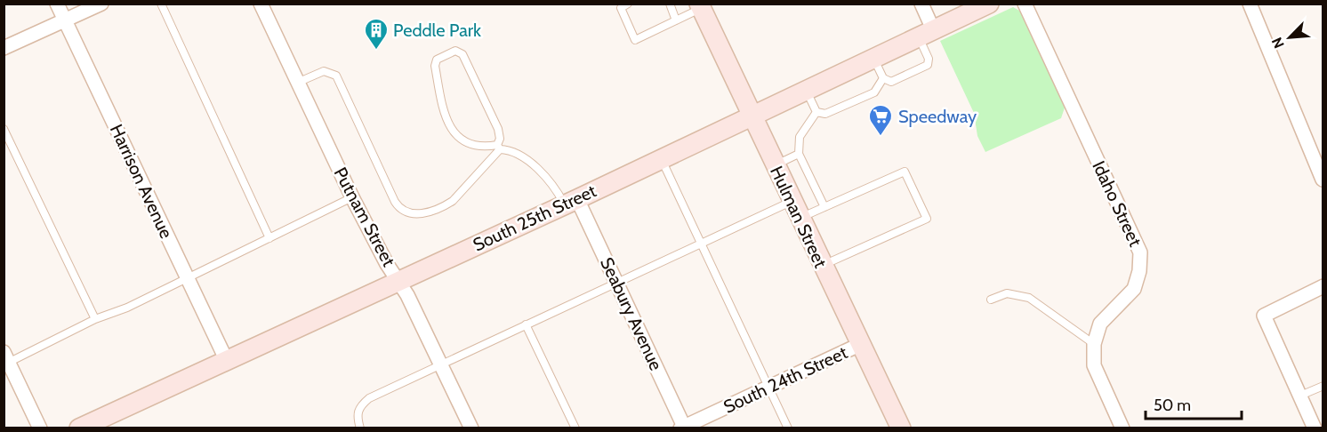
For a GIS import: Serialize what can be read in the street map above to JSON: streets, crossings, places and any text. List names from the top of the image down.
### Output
{
  "streets": {
    "main road": ["Hulman Street", "South 25th Street"],
    "street": [
      "Harrison Avenue",
      "Idaho Street",
      "Putnam Street",
      "Seabury Avenue",
      "South 24th Street"
    ]
  },
  "crossings": [
    ["Harrison Avenue", "South 25th Street"],
    ["Putnam Street", "South 25th Street"],
    ["Hulman Street", "South 25th Street"],
    ["Hulman Street", "South 24th Street"],
    ["South 25th Street", "Seabury Avenue"],
    ["Seabury Avenue", "South 24th Street"]
  ],
  "places": {
    "building": ["Peddle Park"],
    "supermarket": ["Speedway"]
  },
  "scale_bar": "50 m",
  "north": "bottom left"
}
